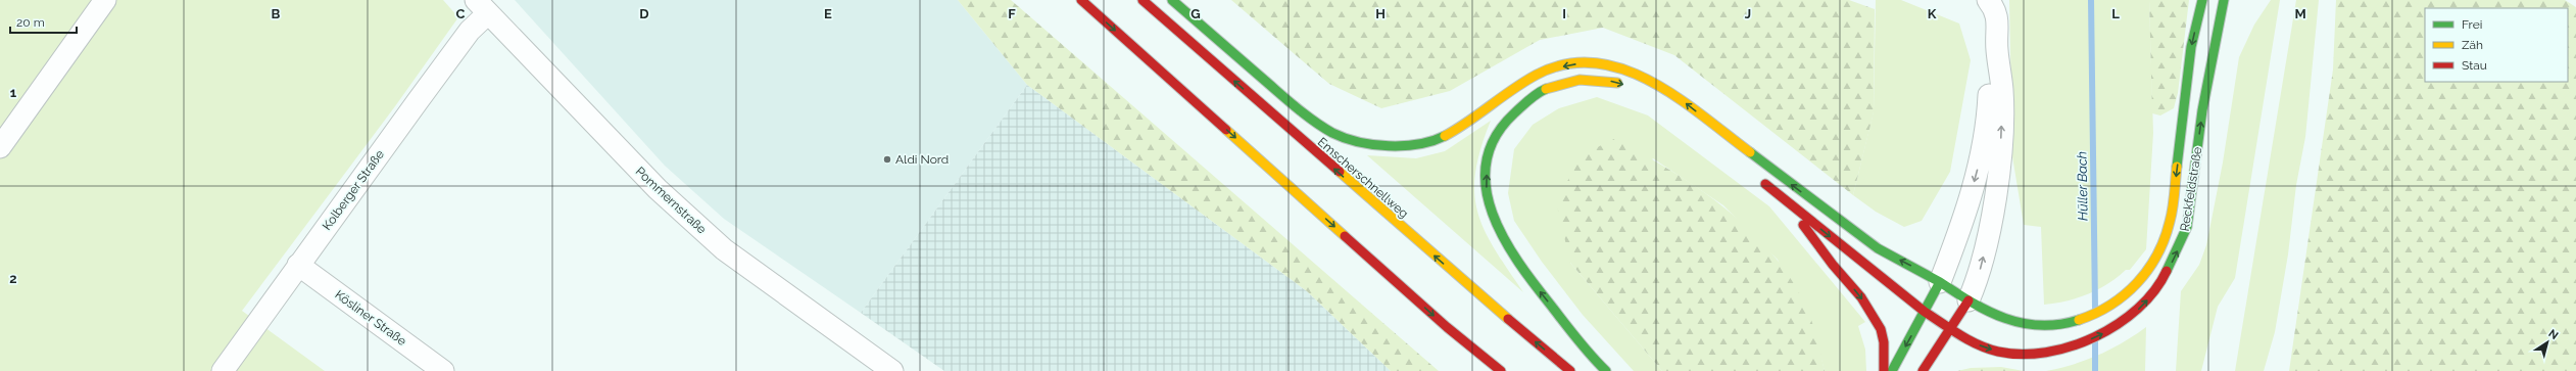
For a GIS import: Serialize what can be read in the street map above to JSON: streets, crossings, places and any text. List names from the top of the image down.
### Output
{
  "streets": {
    "main road": ["Emscherschnellweg", "Reckfeldstraße"],
    "street": ["Kolberger Straße", "Pommernstraße", "Kösliner Straße"]
  },
  "crossings": [
    ["Kolberger Straße", "Pommernstraße"],
    ["Kolberger Straße", "Kösliner Straße"]
  ],
  "water": ["Hüller Bach"],
  "places": ["Aldi Nord"],
  "legend": ["Frei", "Zäh", "Stau"],
  "scale_bar": "20 m",
  "north": "top right",
  "grid": {
    "columns": [
      "B",
      "C",
      "D",
      "E",
      "F",
      "G",
      "H",
      "I",
      "J",
      "K",
      "L",
      "M"
    ],
    "rows": ["1", "2"]
  }
}
